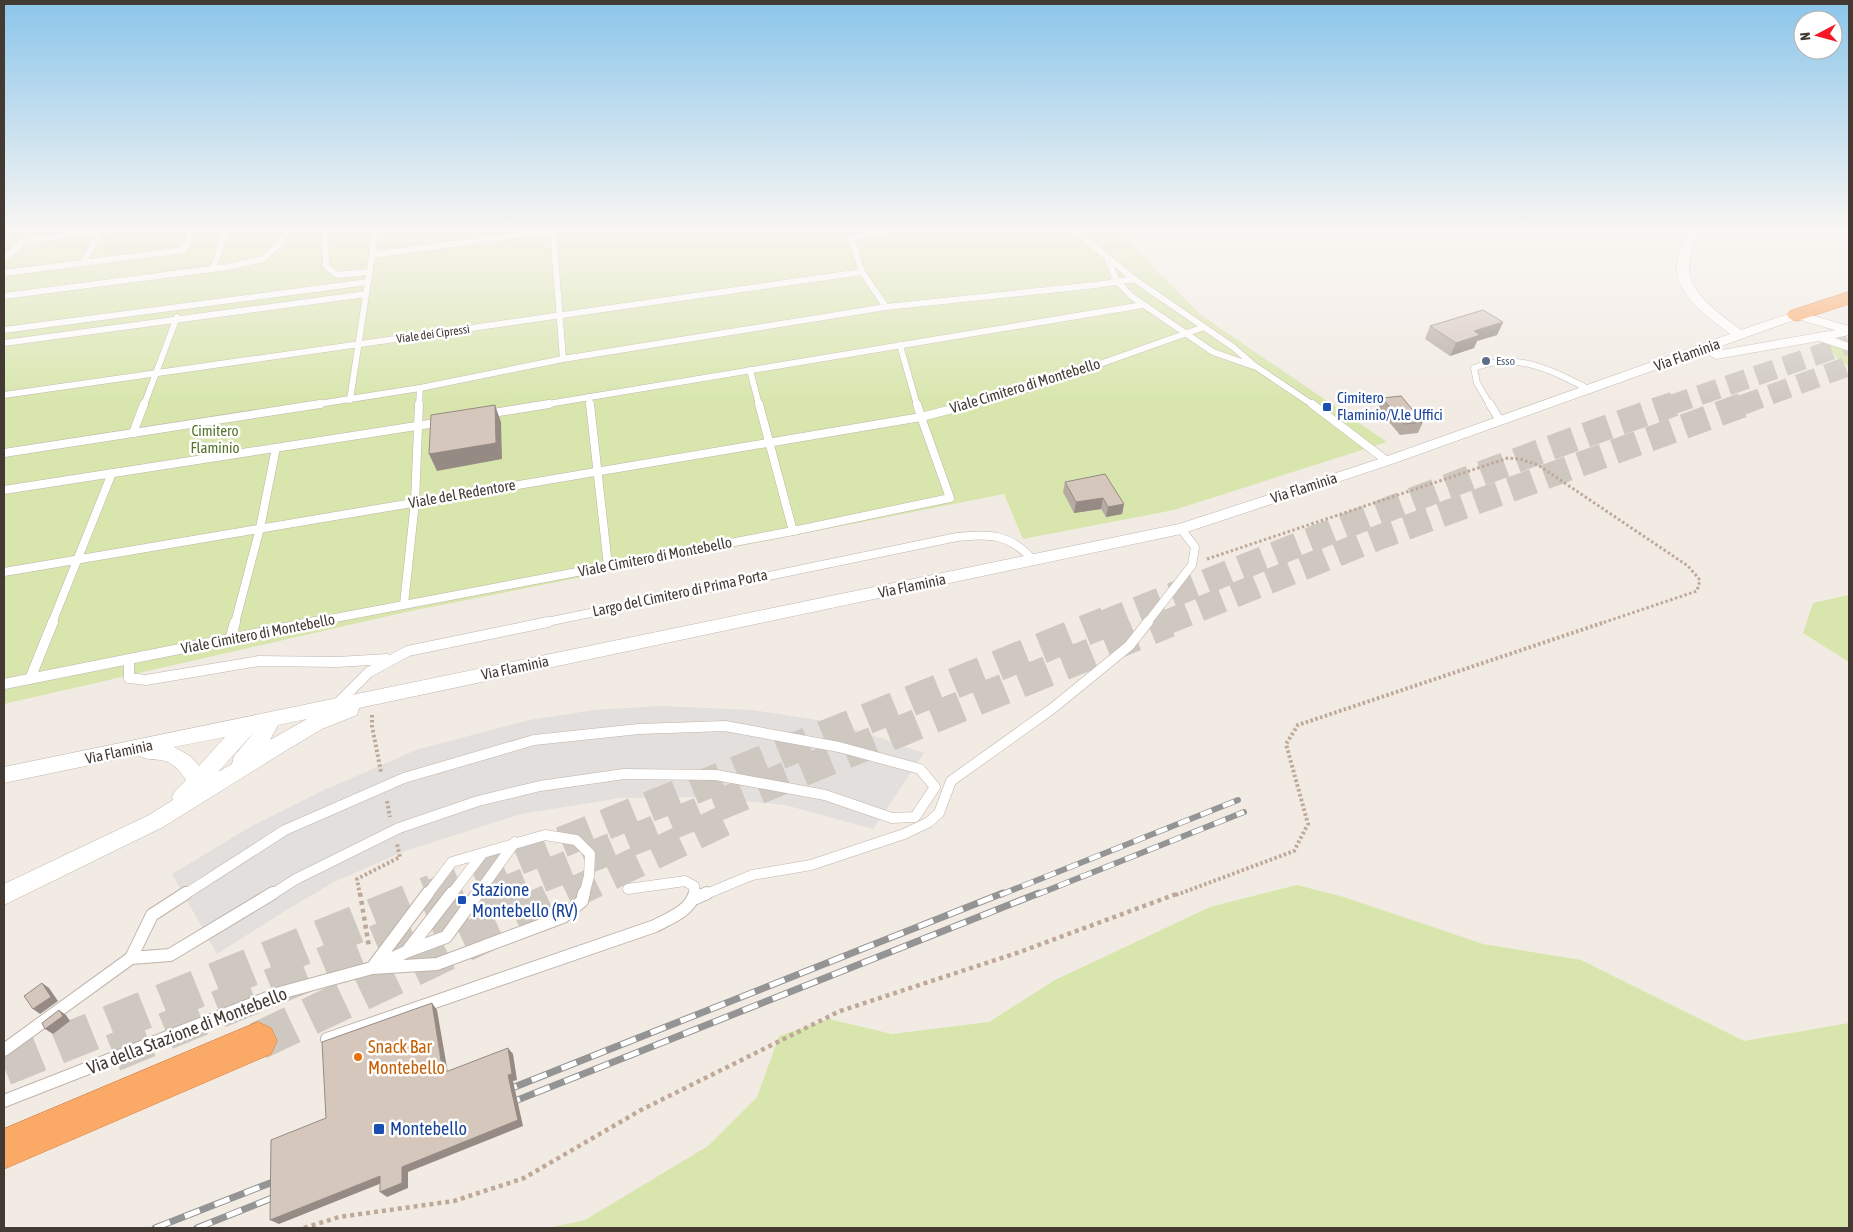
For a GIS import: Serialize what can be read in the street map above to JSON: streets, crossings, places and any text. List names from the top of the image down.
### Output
{
  "streets": {
    "street": ["Via Flaminia"],
    "lane": [
      "Viale dei Cipressi",
      "Viale Cimitero di Montebello",
      "Viale del Redentore",
      "Largo del Cimitero di Prima Porta",
      "Via della Stazione di Montebello"
    ]
  },
  "crossings": [
    ["Via Flaminia", "Largo del Cimitero di Prima Porta"],
    ["Viale Cimitero di Montebello", "Viale del Redentore"]
  ],
  "parks": ["Cimitero Flaminio"],
  "places": {
    "other": ["Esso", "Snack Bar Montebello"],
    "transit": ["Cimitero Flaminio/V.le Uffici", "Stazione Montebello (RV)", "Montebello"]
  },
  "north": "left"
}
